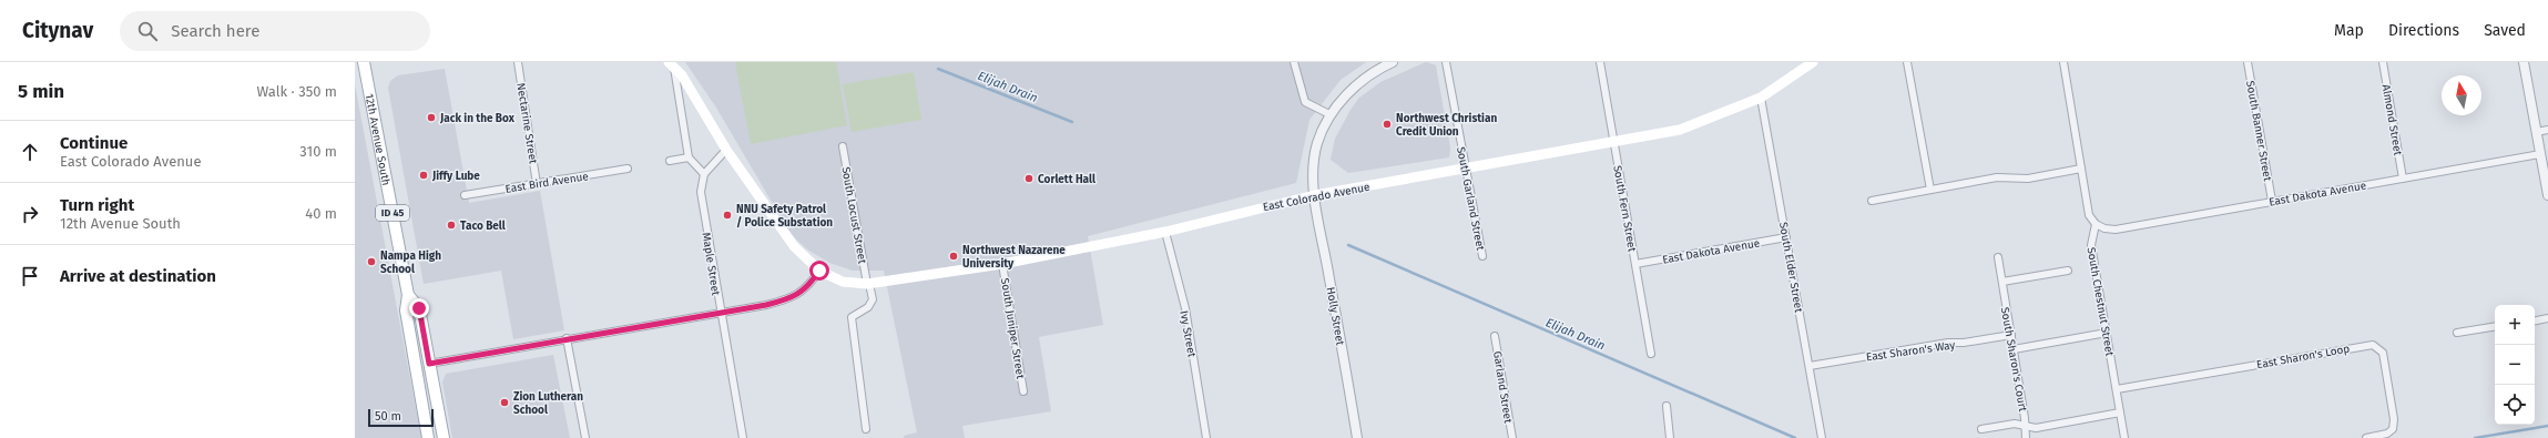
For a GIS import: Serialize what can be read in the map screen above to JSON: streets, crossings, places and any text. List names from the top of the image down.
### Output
{
  "streets": {
    "main road": ["12th Avenue South", "East Colorado Avenue", "ID 45"],
    "street": [
      "Almond Street",
      "Nectarine Street",
      "South Banner Street",
      "East Bird Avenue",
      "East Dakota Avenue",
      "South Garland Street",
      "South Fern Street",
      "South Locust Street",
      "Maple Street",
      "South Elder Street",
      "South Chestnut Street",
      "Holly Street",
      "South Juniper Street",
      "Ivy Street",
      "East Sharon's Way",
      "East Sharon's Loop",
      "South Sharon's Court",
      "Garland Street"
    ]
  },
  "crossings": [
    ["Almond Street", "East Dakota Avenue"],
    ["Nectarine Street", "East Bird Avenue"],
    ["South Banner Street", "East Dakota Avenue"],
    ["East Dakota Avenue", "South Fern Street"],
    ["East Dakota Avenue", "South Elder Street"],
    ["East Dakota Avenue", "South Chestnut Street"],
    ["East Colorado Avenue", "South Garland Street"],
    ["East Colorado Avenue", "South Fern Street"],
    ["East Colorado Avenue", "South Locust Street"],
    ["East Colorado Avenue", "South Elder Street"],
    ["East Colorado Avenue", "Holly Street"],
    ["East Colorado Avenue", "South Juniper Street"],
    ["East Colorado Avenue", "Ivy Street"],
    ["South Elder Street", "East Sharon's Way"],
    ["South Chestnut Street", "East Sharon's Loop"],
    ["East Sharon's Way", "South Sharon's Court"]
  ],
  "water": ["Elijah Drain"],
  "places": [
    "Jack in the Box",
    "Northwest Christian Credit Union",
    "Jiffy Lube",
    "Corlett Hall",
    "NNU Safety Patrol / Police Substation",
    "Taco Bell",
    "Northwest Nazarene University",
    "Nampa High School",
    "Zion Lutheran School"
  ],
  "scale_bar": "50 m",
  "north": "top",
  "page": {
    "header": "Citynav",
    "search": "Search here",
    "nav": ["Map", "Directions", "Saved"],
    "heading": ["5 min", "Walk · 350 m"],
    "list": [
      ["Continue", "East Colorado Avenue", "310 m"],
      ["Turn right", "12th Avenue South", "40 m"],
      "Arrive at destination"
    ],
    "map_buttons": ["+", "−"],
    "scale": "50 m"
  }
}
